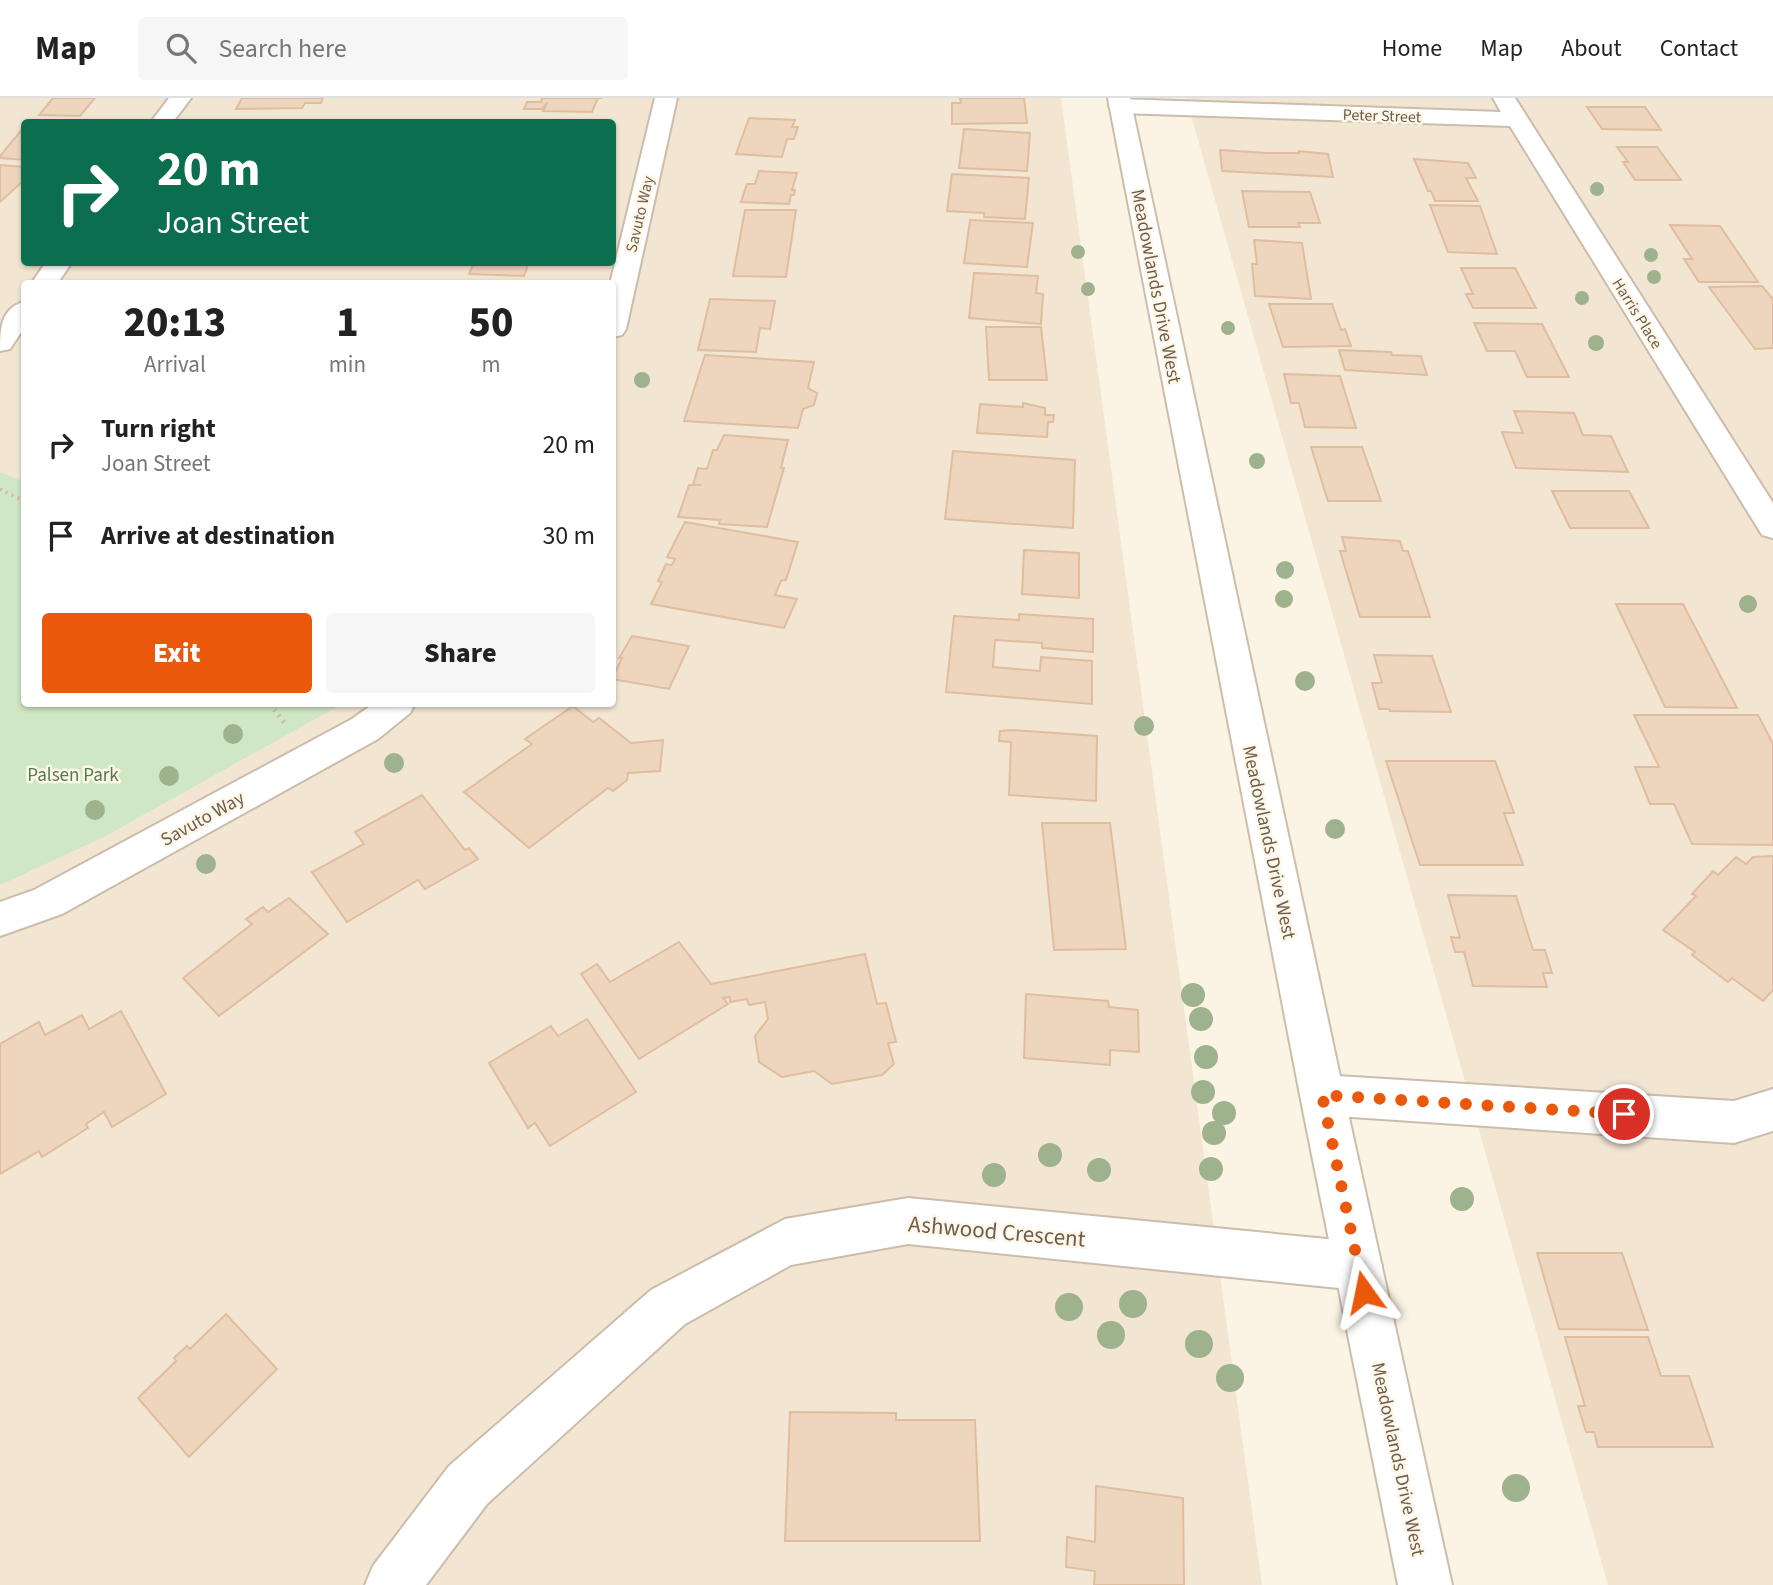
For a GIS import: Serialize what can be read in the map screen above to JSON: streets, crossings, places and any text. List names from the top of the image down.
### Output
{
  "streets": {
    "street": [
      "Peter Street",
      "Savuto Way",
      "Meadowlands Drive West",
      "Harris Place",
      "Ashwood Crescent"
    ]
  },
  "crossings": [
    ["Peter Street", "Meadowlands Drive West"],
    ["Peter Street", "Harris Place"],
    ["Meadowlands Drive West", "Ashwood Crescent"]
  ],
  "parks": ["Palsen Park"],
  "page": {
    "header": "Map",
    "search": "Search here",
    "nav": [
      "Home",
      "Map",
      "About",
      "Contact"
    ],
    "turn": ["20 m", "Joan Street"],
    "eta": [
      "20:13",
      "Arrival",
      "1",
      "min",
      "50",
      "m"
    ],
    "list": [
      {
        "name": "Turn right",
        "note": "Joan Street",
        "value": "20 m"
      },
      {
        "name": "Arrive at destination",
        "value": "30 m"
      }
    ],
    "buttons": ["Exit", "Share"]
  }
}
